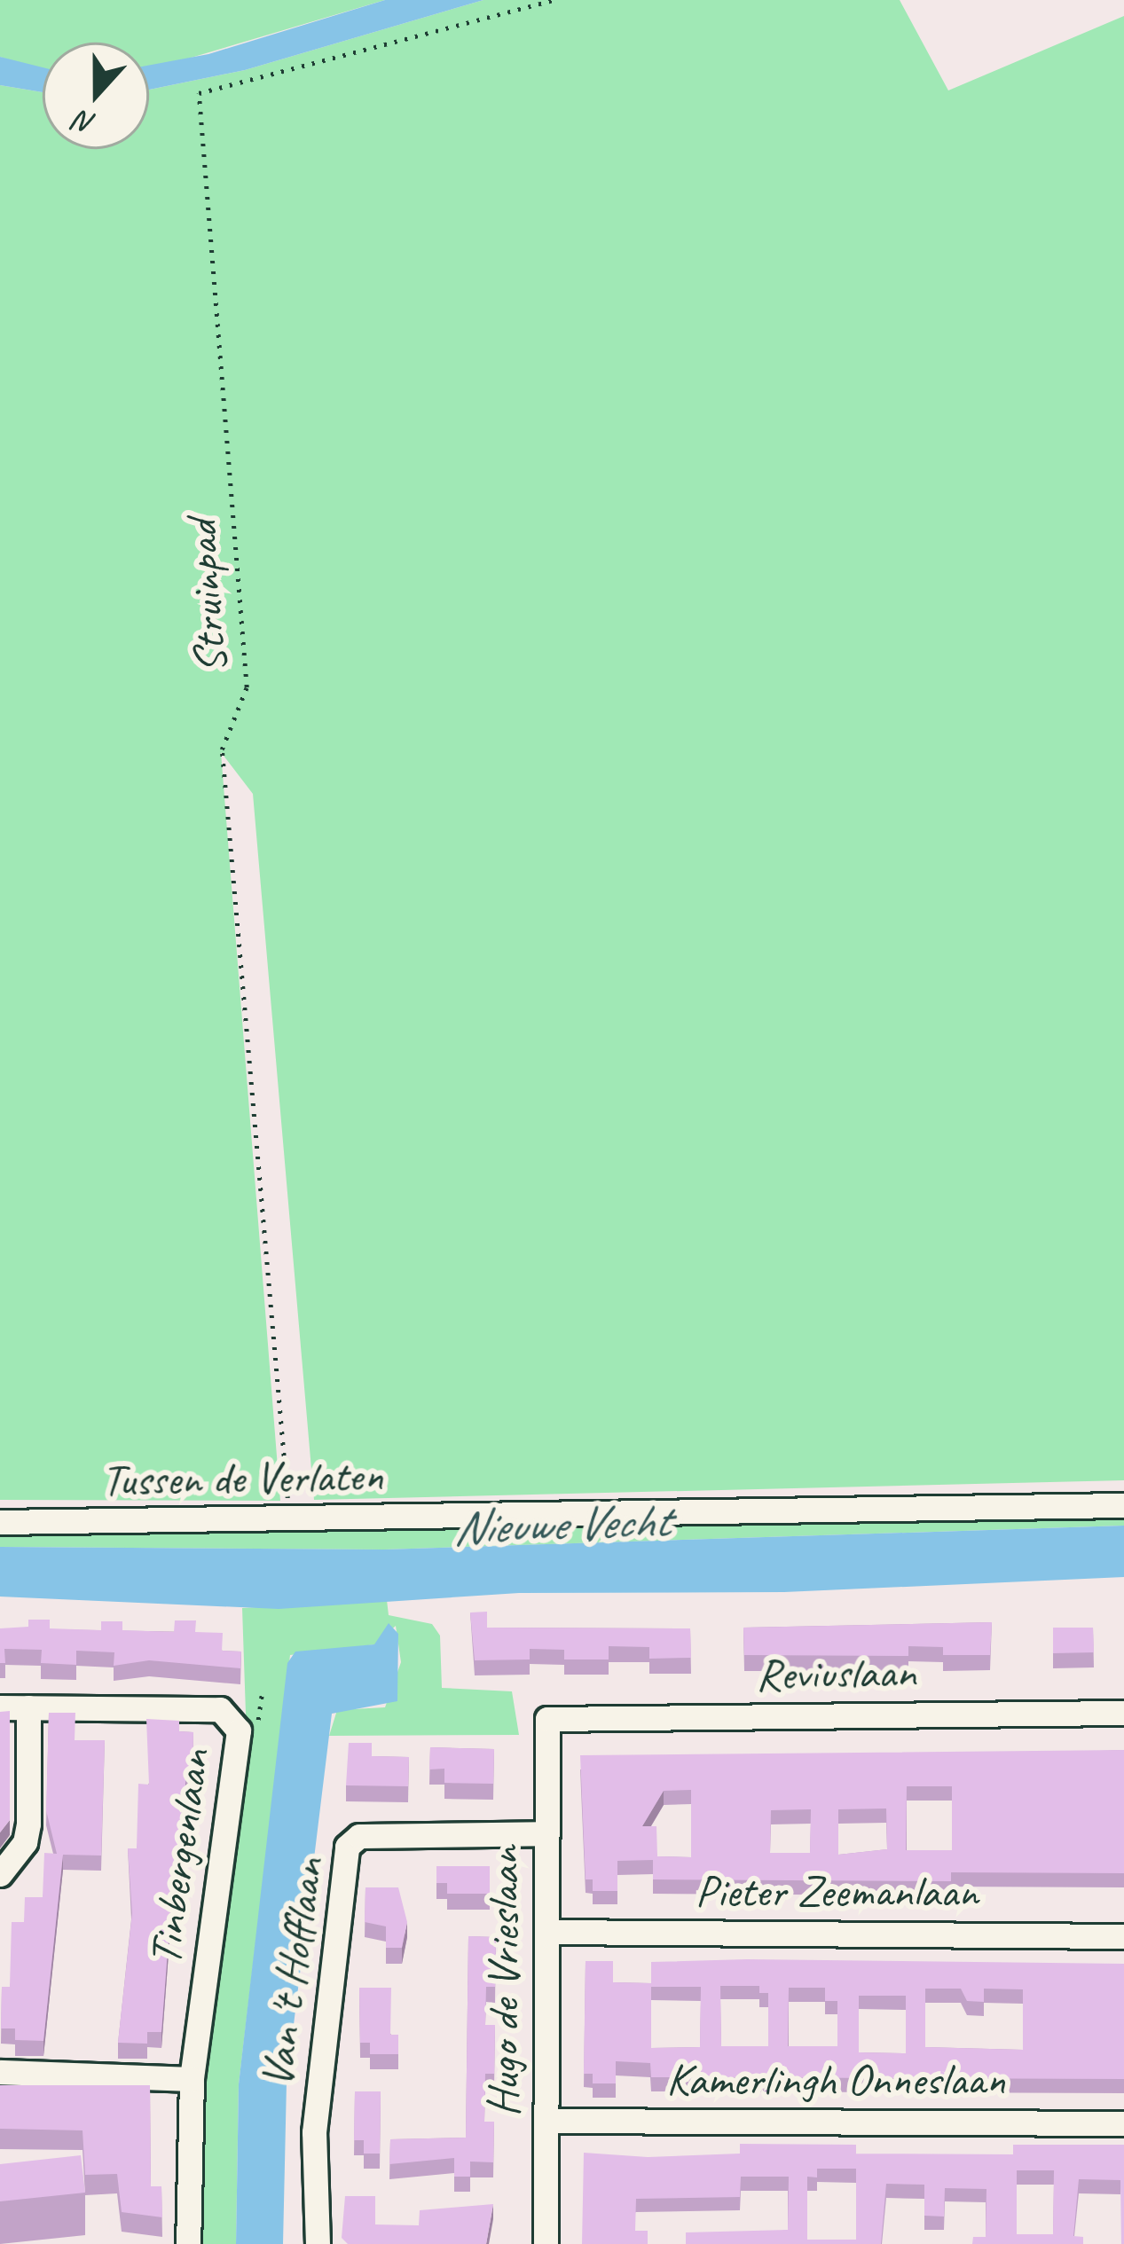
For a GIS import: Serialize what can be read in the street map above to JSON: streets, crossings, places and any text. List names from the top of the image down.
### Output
{
  "streets": {
    "street": [
      "Tussen de Verlaten",
      "Reviuslaan",
      "Tinbergenlaan",
      "Pieter Zeemanlaan",
      "Van 't Hofflaan",
      "Hugo de Vrieslaan",
      "Kamerlingh Onneslaan"
    ],
    "path": ["Struinpad"]
  },
  "crossings": [
    ["Struinpad", "Tussen de Verlaten"],
    ["Reviuslaan", "Hugo de Vrieslaan"],
    ["Pieter Zeemanlaan", "Hugo de Vrieslaan"],
    ["Van 't Hofflaan", "Hugo de Vrieslaan"],
    ["Hugo de Vrieslaan", "Kamerlingh Onneslaan"]
  ],
  "water": ["Nieuwe Vecht"],
  "north": "bottom"
}
